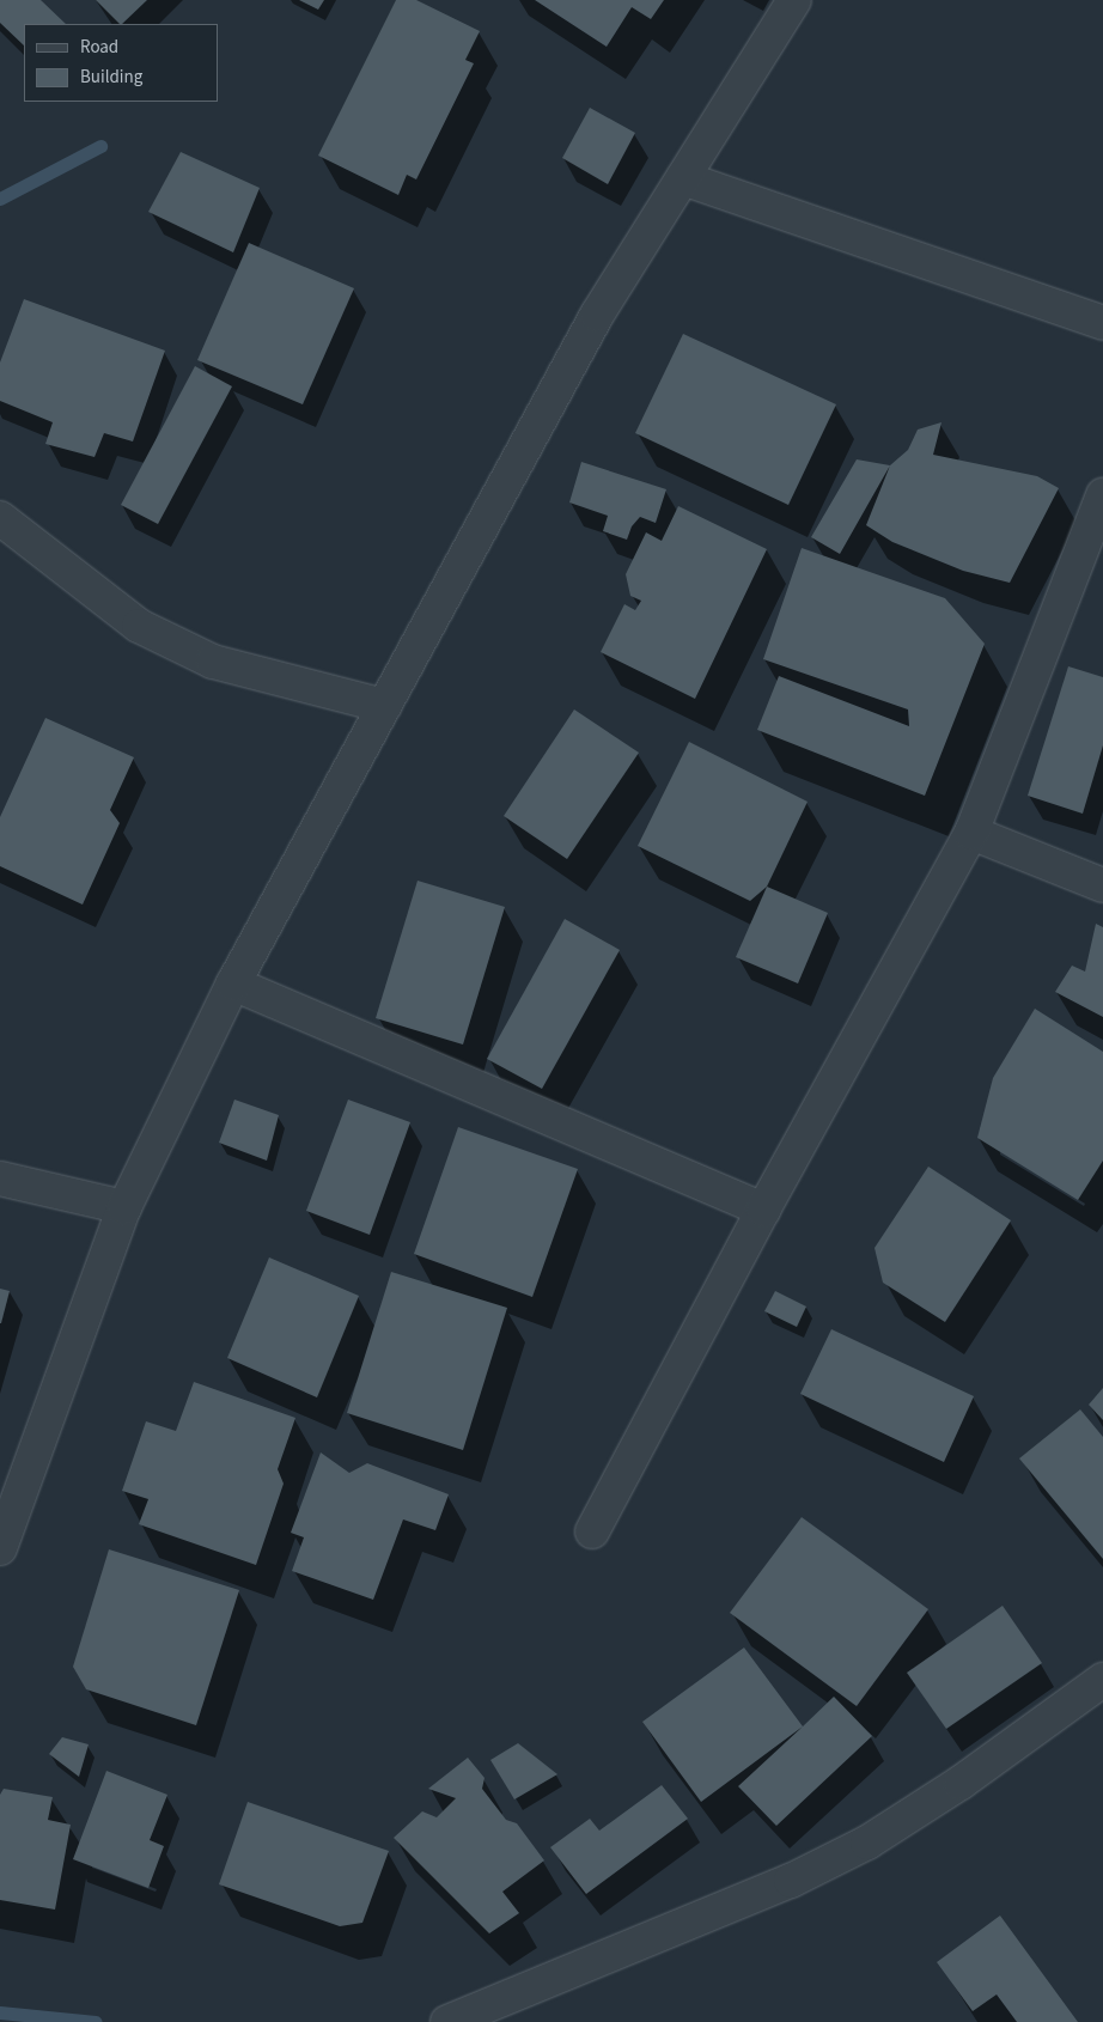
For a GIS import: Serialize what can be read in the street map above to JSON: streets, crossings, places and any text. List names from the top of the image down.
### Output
{
  "legend": ["Road", "Building"]
}
